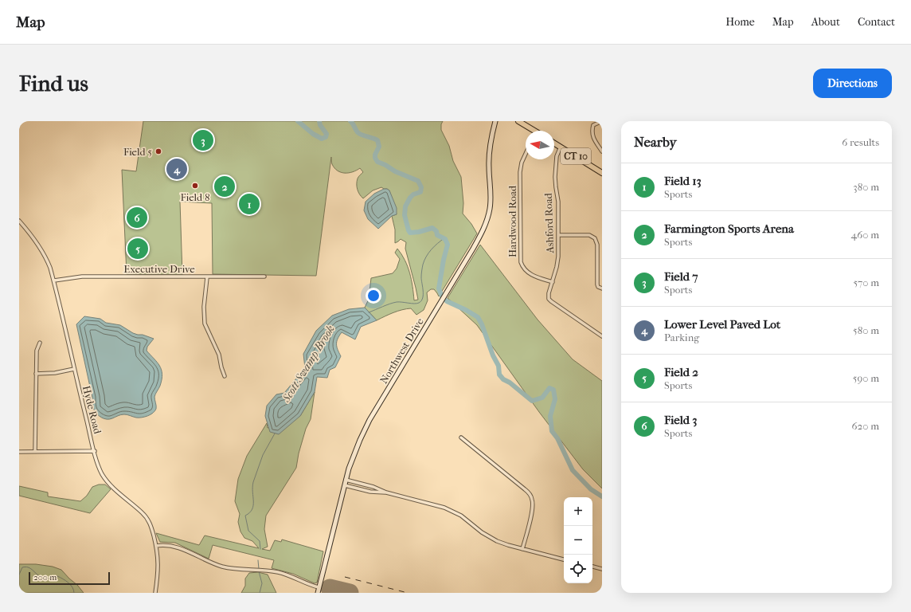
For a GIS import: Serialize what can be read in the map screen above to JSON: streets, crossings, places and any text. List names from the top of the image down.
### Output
{
  "streets": {
    "highway": ["CT 10"],
    "main road": ["Northwest Drive"],
    "street": [
      "Hardwood Road",
      "Ashford Road",
      "Executive Drive",
      "Hyde Road"
    ]
  },
  "crossings": [
    ["CT 10", "Ashford Road"],
    ["Hardwood Road", "Ashford Road"],
    ["Executive Drive", "Hyde Road"]
  ],
  "water": ["Scott Swamp Brook"],
  "places": ["Field 5", "Field 8"],
  "scale_bar": "200 m",
  "north": "left",
  "page": {
    "header": "Map",
    "nav": [
      "Home",
      "Map",
      "About",
      "Contact"
    ],
    "buttons": "Directions",
    "title": "Find us",
    "heading": ["Nearby", "6 results"],
    "pins": [
      "3",
      "4",
      "2",
      "1",
      "6",
      "5"
    ],
    "list": [
      {
        "mark": "1",
        "name": "Field 13",
        "note": "Sports",
        "value": "380 m"
      },
      {
        "mark": "2",
        "name": "Farmington Sports Arena",
        "note": "Sports",
        "value": "460 m"
      },
      {
        "mark": "3",
        "name": "Field 7",
        "note": "Sports",
        "value": "570 m"
      },
      {
        "mark": "4",
        "name": "Lower Level Paved Lot",
        "note": "Parking",
        "value": "580 m"
      },
      {
        "mark": "5",
        "name": "Field 2",
        "note": "Sports",
        "value": "590 m"
      },
      {
        "mark": "6",
        "name": "Field 3",
        "note": "Sports",
        "value": "620 m"
      }
    ],
    "map_buttons": ["+", "−"],
    "scale": "200 m"
  }
}
